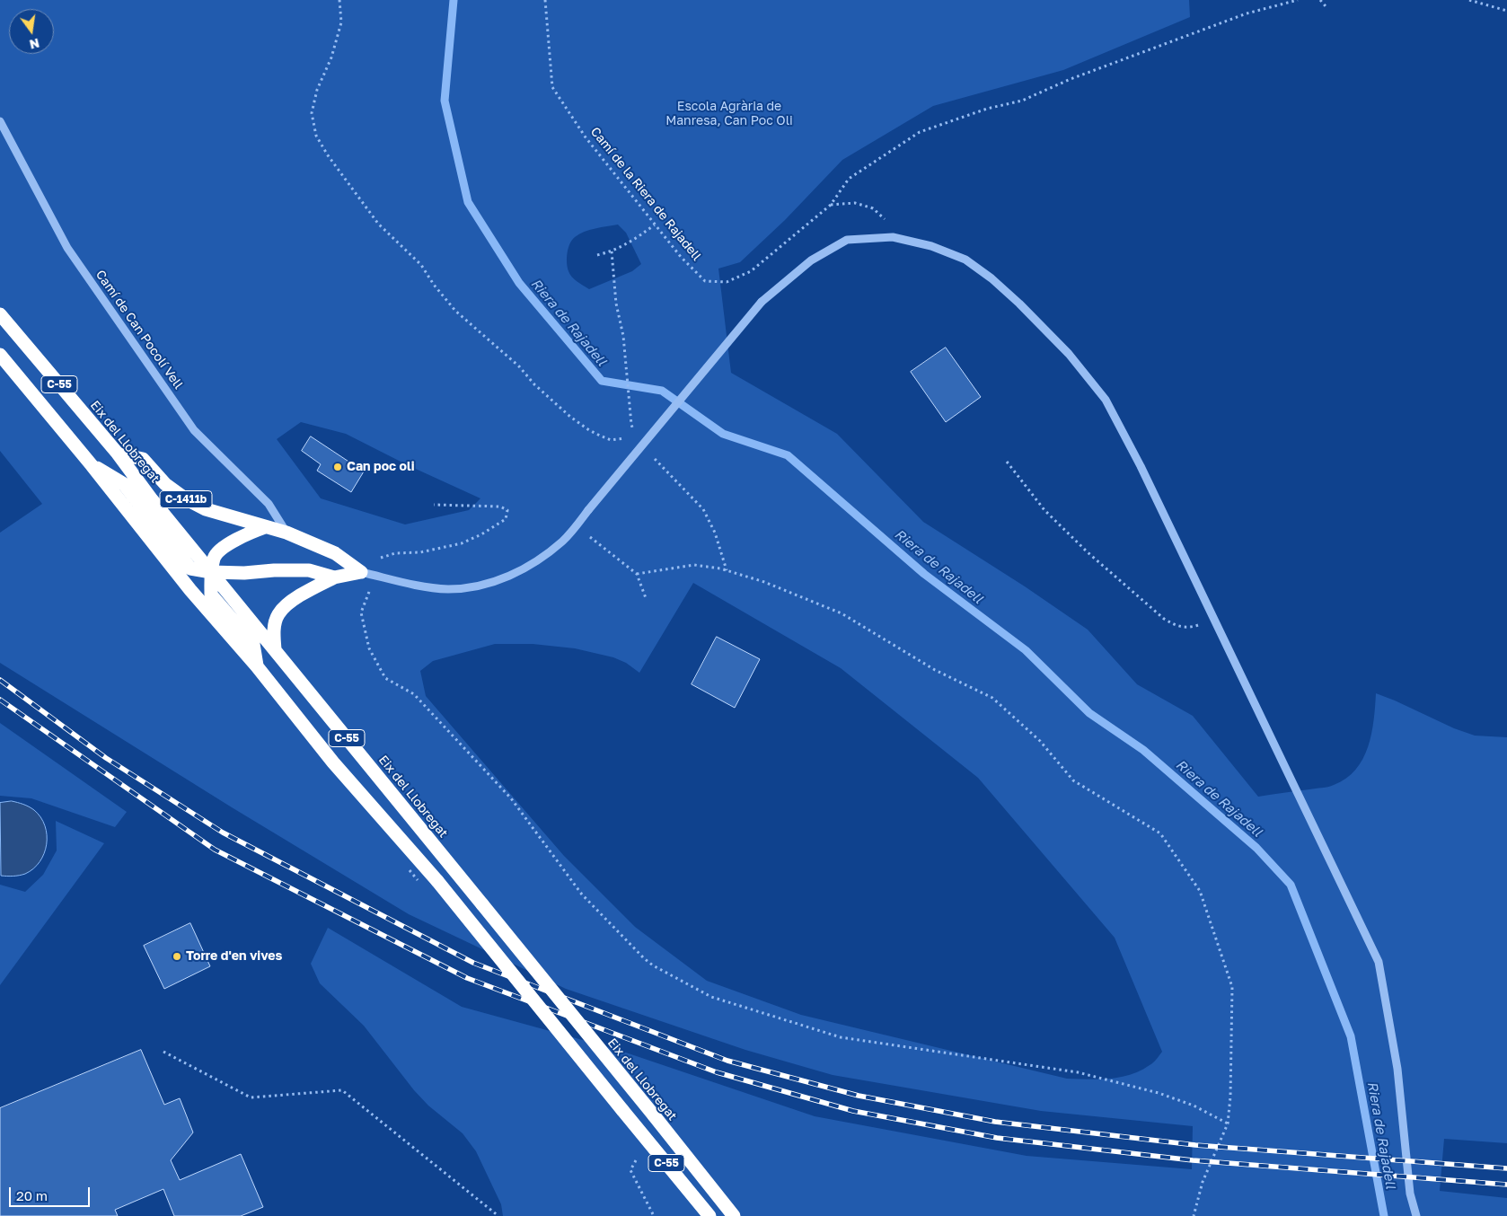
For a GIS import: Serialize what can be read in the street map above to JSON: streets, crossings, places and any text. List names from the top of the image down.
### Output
{
  "streets": {
    "highway": ["C-55", "Eix del Llobregat", "C-1411b"],
    "street": ["Camí de Can Pocolí Vell"],
    "path": ["Camí de la Riera de Rajadell"]
  },
  "crossings": [
    ["Camí de Can Pocolí Vell", "C-1411b"],
    ["C-55", "C-1411b"],
    ["Eix del Llobregat", "C-1411b"]
  ],
  "water": ["Riera de Rajadell"],
  "parks": ["Escola Agrària de Manresa, Can Poc Oli"],
  "places": ["Can poc oli", "Torre d'en vives"],
  "scale_bar": "20 m",
  "north": "bottom"
}
